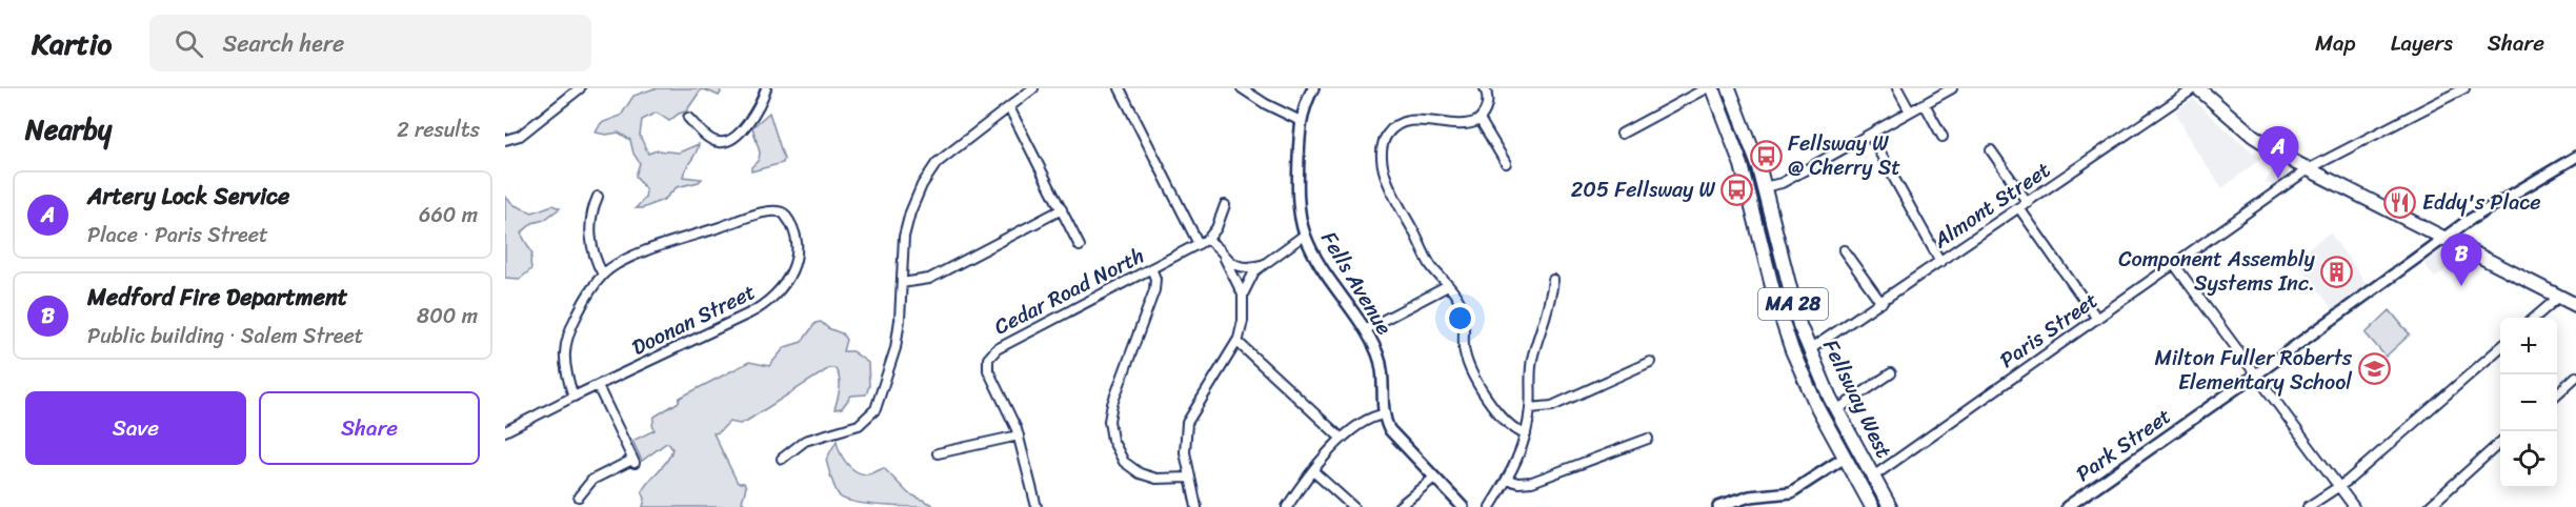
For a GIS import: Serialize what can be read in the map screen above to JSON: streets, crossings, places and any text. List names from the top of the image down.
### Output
{
  "streets": {
    "main road": ["MA 28", "Fellsway West"],
    "street": [
      "Almont Street",
      "Fells Avenue",
      "Cedar Road North",
      "Doonan Street",
      "Paris Street",
      "Park Street"
    ]
  },
  "crossings": [
    ["Almont Street", "Fellsway West"],
    ["Paris Street", "Fellsway West"]
  ],
  "places": {
    "bus stop": ["Fellsway W @ Cherry St", "205 Fellsway W"],
    "restaurant": ["Eddy's Place"],
    "building": ["Component Assembly Systems Inc."],
    "school or university": ["Milton Fuller Roberts Elementary School"]
  },
  "page": {
    "header": "Kartio",
    "search": "Search here",
    "nav": ["Map", "Layers", "Share"],
    "heading": ["Nearby", "2 results"],
    "pins": ["A", "B"],
    "list": [
      {
        "mark": "A",
        "name": "Artery Lock Service",
        "note": "Place · Paris Street",
        "value": "660 m"
      },
      {
        "mark": "B",
        "name": "Medford Fire Department",
        "note": "Public building · Salem Street",
        "value": "800 m"
      }
    ],
    "map_buttons": ["+", "−"],
    "buttons": ["Save", "Share"]
  }
}
